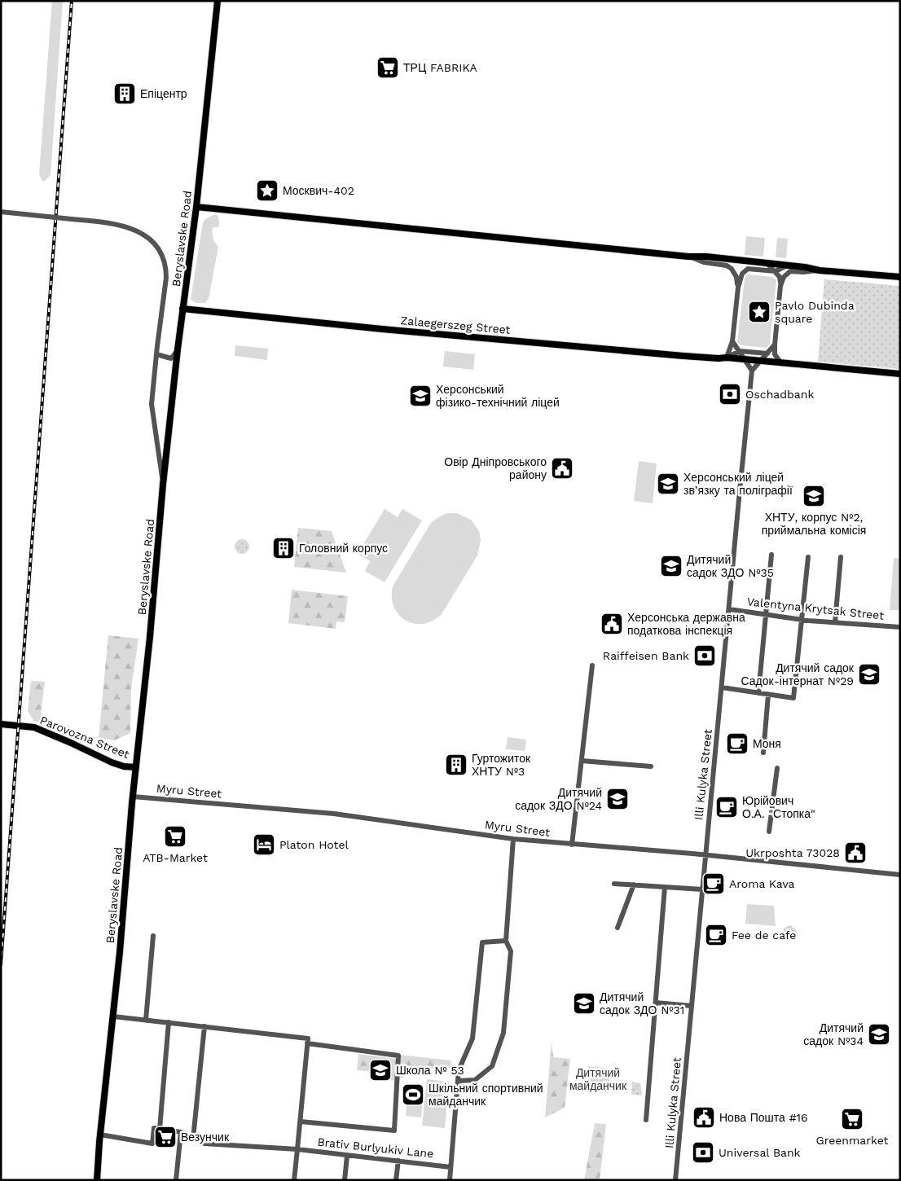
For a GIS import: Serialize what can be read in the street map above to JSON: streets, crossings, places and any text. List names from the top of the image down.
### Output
{
  "streets": {
    "main road": ["Beryslavske Road", "Zalaegerszeg Street", "Parovozna Street"],
    "street": [
      "Valentyna Krytsak Street",
      "Illi Kulyka Street",
      "Myru Street",
      "Brativ Burlyukiv Lane"
    ]
  },
  "crossings": [
    ["Beryslavske Road", "Zalaegerszeg Street"],
    ["Beryslavske Road", "Parovozna Street"],
    ["Beryslavske Road", "Myru Street"],
    ["Valentyna Krytsak Street", "Illi Kulyka Street"],
    ["Illi Kulyka Street", "Myru Street"]
  ],
  "parks": ["Дитячий майданчик"],
  "places": {
    "supermarket": [
      "ТРЦ FABRIKA",
      "ATB-Market",
      "Greenmarket",
      "Везунчик"
    ],
    "building": ["Епіцентр", "Головний корпус", "Гуртожиток ХНТУ №3"],
    "place": ["Москвич-402", "Pavlo Dubinda square"],
    "bank": ["Oschadbank", "Raiffeisen Bank", "Universal Bank"],
    "school or university": [
      "Херсонський фізико-технічний ліцей",
      "Херсонський ліцей зв’язку та поліграфії",
      "ХНТУ, корпус №2, приймальна комісія",
      "Дитячий садок ЗДО №35",
      "Дитячий садок Садок-інтернат №29",
      "Дитячий садок ЗДО №24",
      "Дитячий садок ЗДО №31",
      "Дитячий садок №34",
      "Школа № 53"
    ],
    "public building": [
      "Овір Дніпровського району",
      "Херсонська державна податкова інспекція",
      "Ukrposhta 73028",
      "Нова Пошта #16"
    ],
    "cafe": [
      "Моня",
      "Юрійович О.А. \"Стопка\"",
      "Aroma Kava",
      "Fee de cafe"
    ],
    "hotel": ["Platon Hotel"],
    "sports": ["Шкільний спортивний майданчик"]
  }
}
